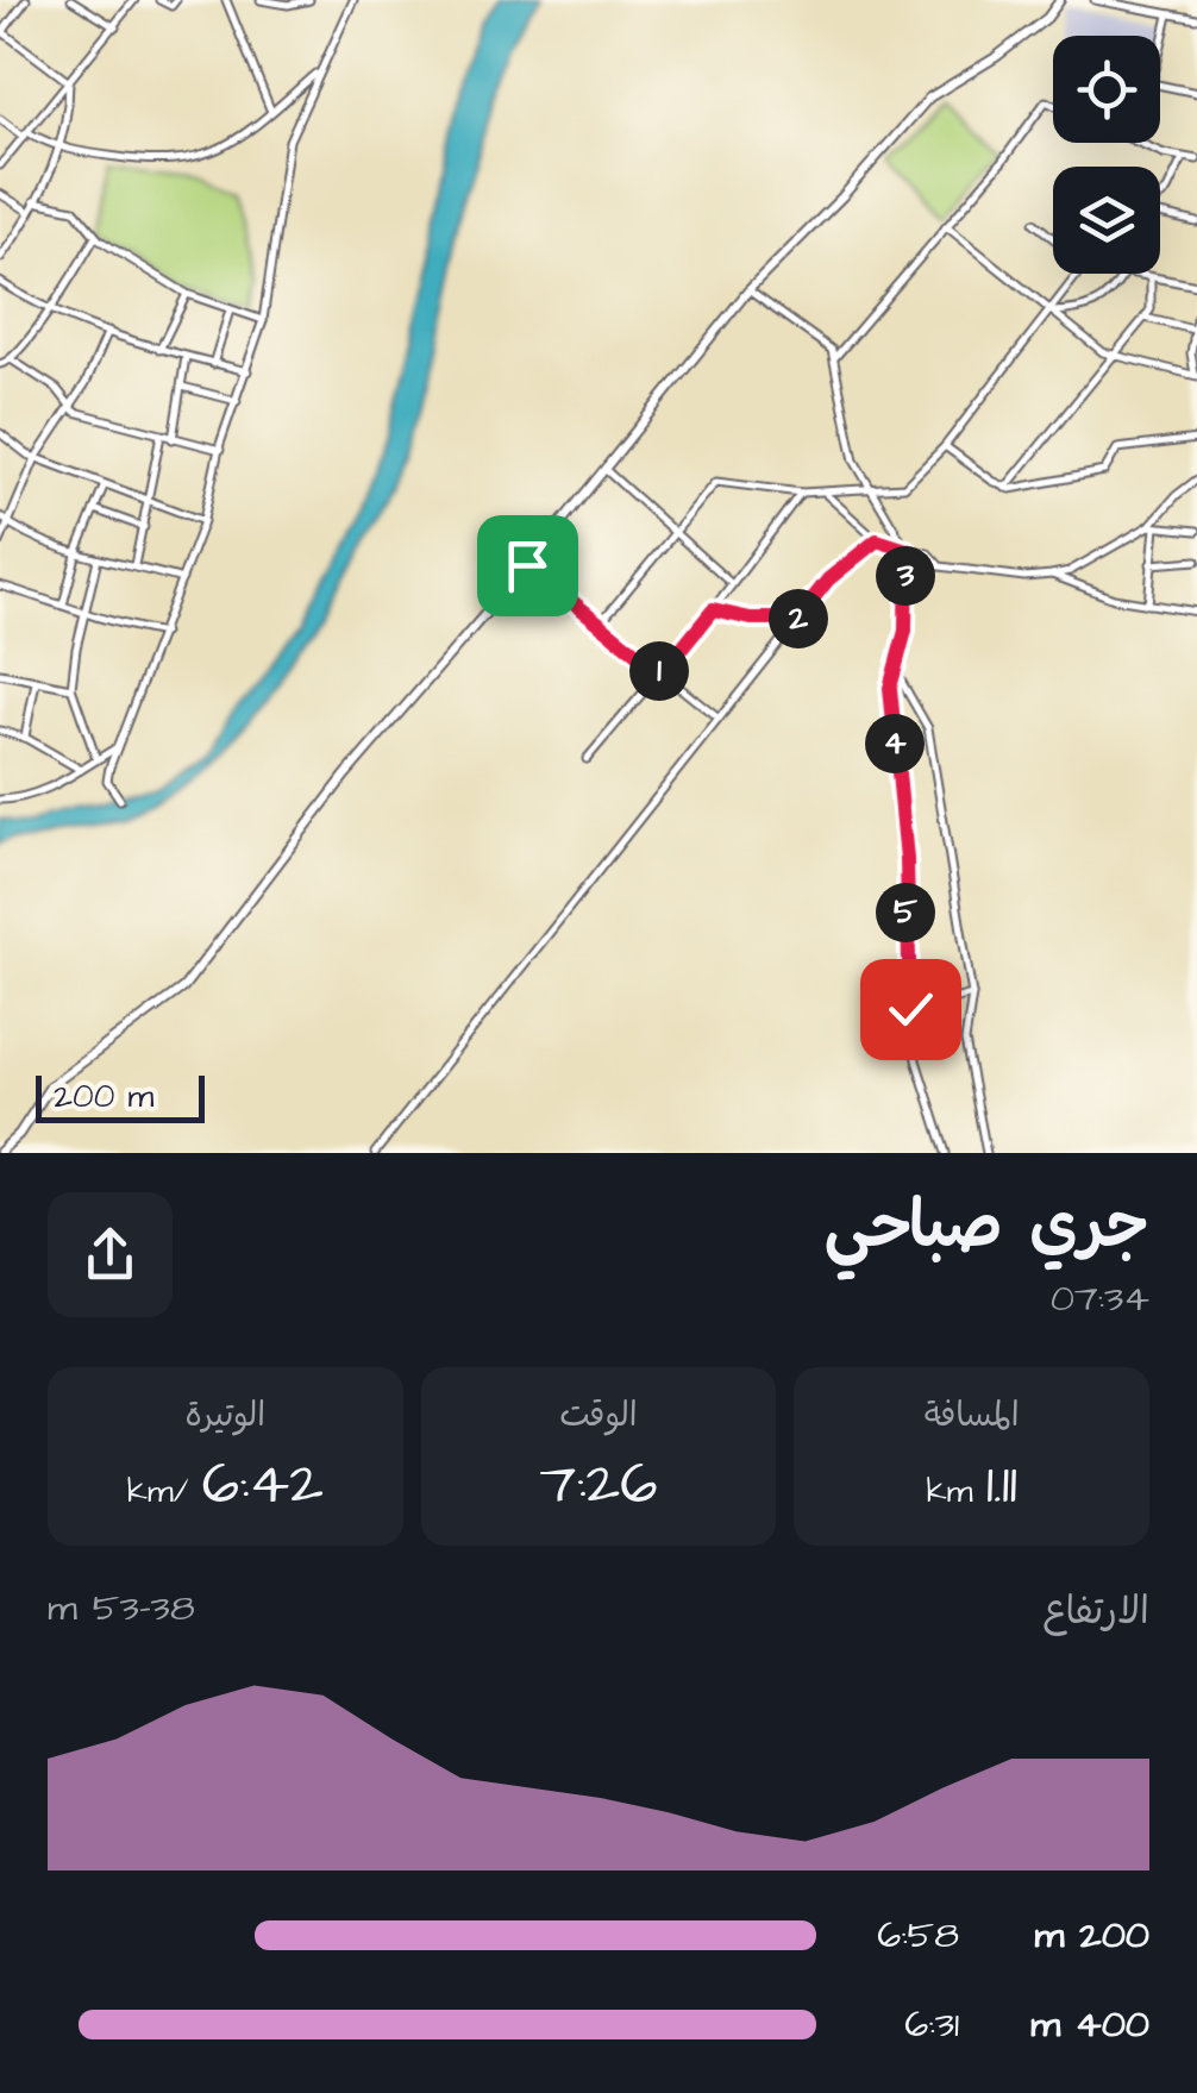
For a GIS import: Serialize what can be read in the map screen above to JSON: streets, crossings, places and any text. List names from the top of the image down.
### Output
{
  "scale_bar": "200 m",
  "page": {
    "pins": [
      "3",
      "2",
      "1",
      "4",
      "5"
    ],
    "scale": "200 m",
    "heading": ["جري صباحي", "07:34"],
    "stats": [
      ["المسافة", "1.11 km"],
      ["الوقت", "7:26"],
      ["الوتيرة", "6:42 /km"]
    ],
    "chart": ["الارتفاع", "38–53 m"],
    "list": [
      {
        "name": "200 m",
        "note": "6:58"
      },
      {
        "name": "400 m",
        "note": "6:31"
      }
    ]
  }
}
